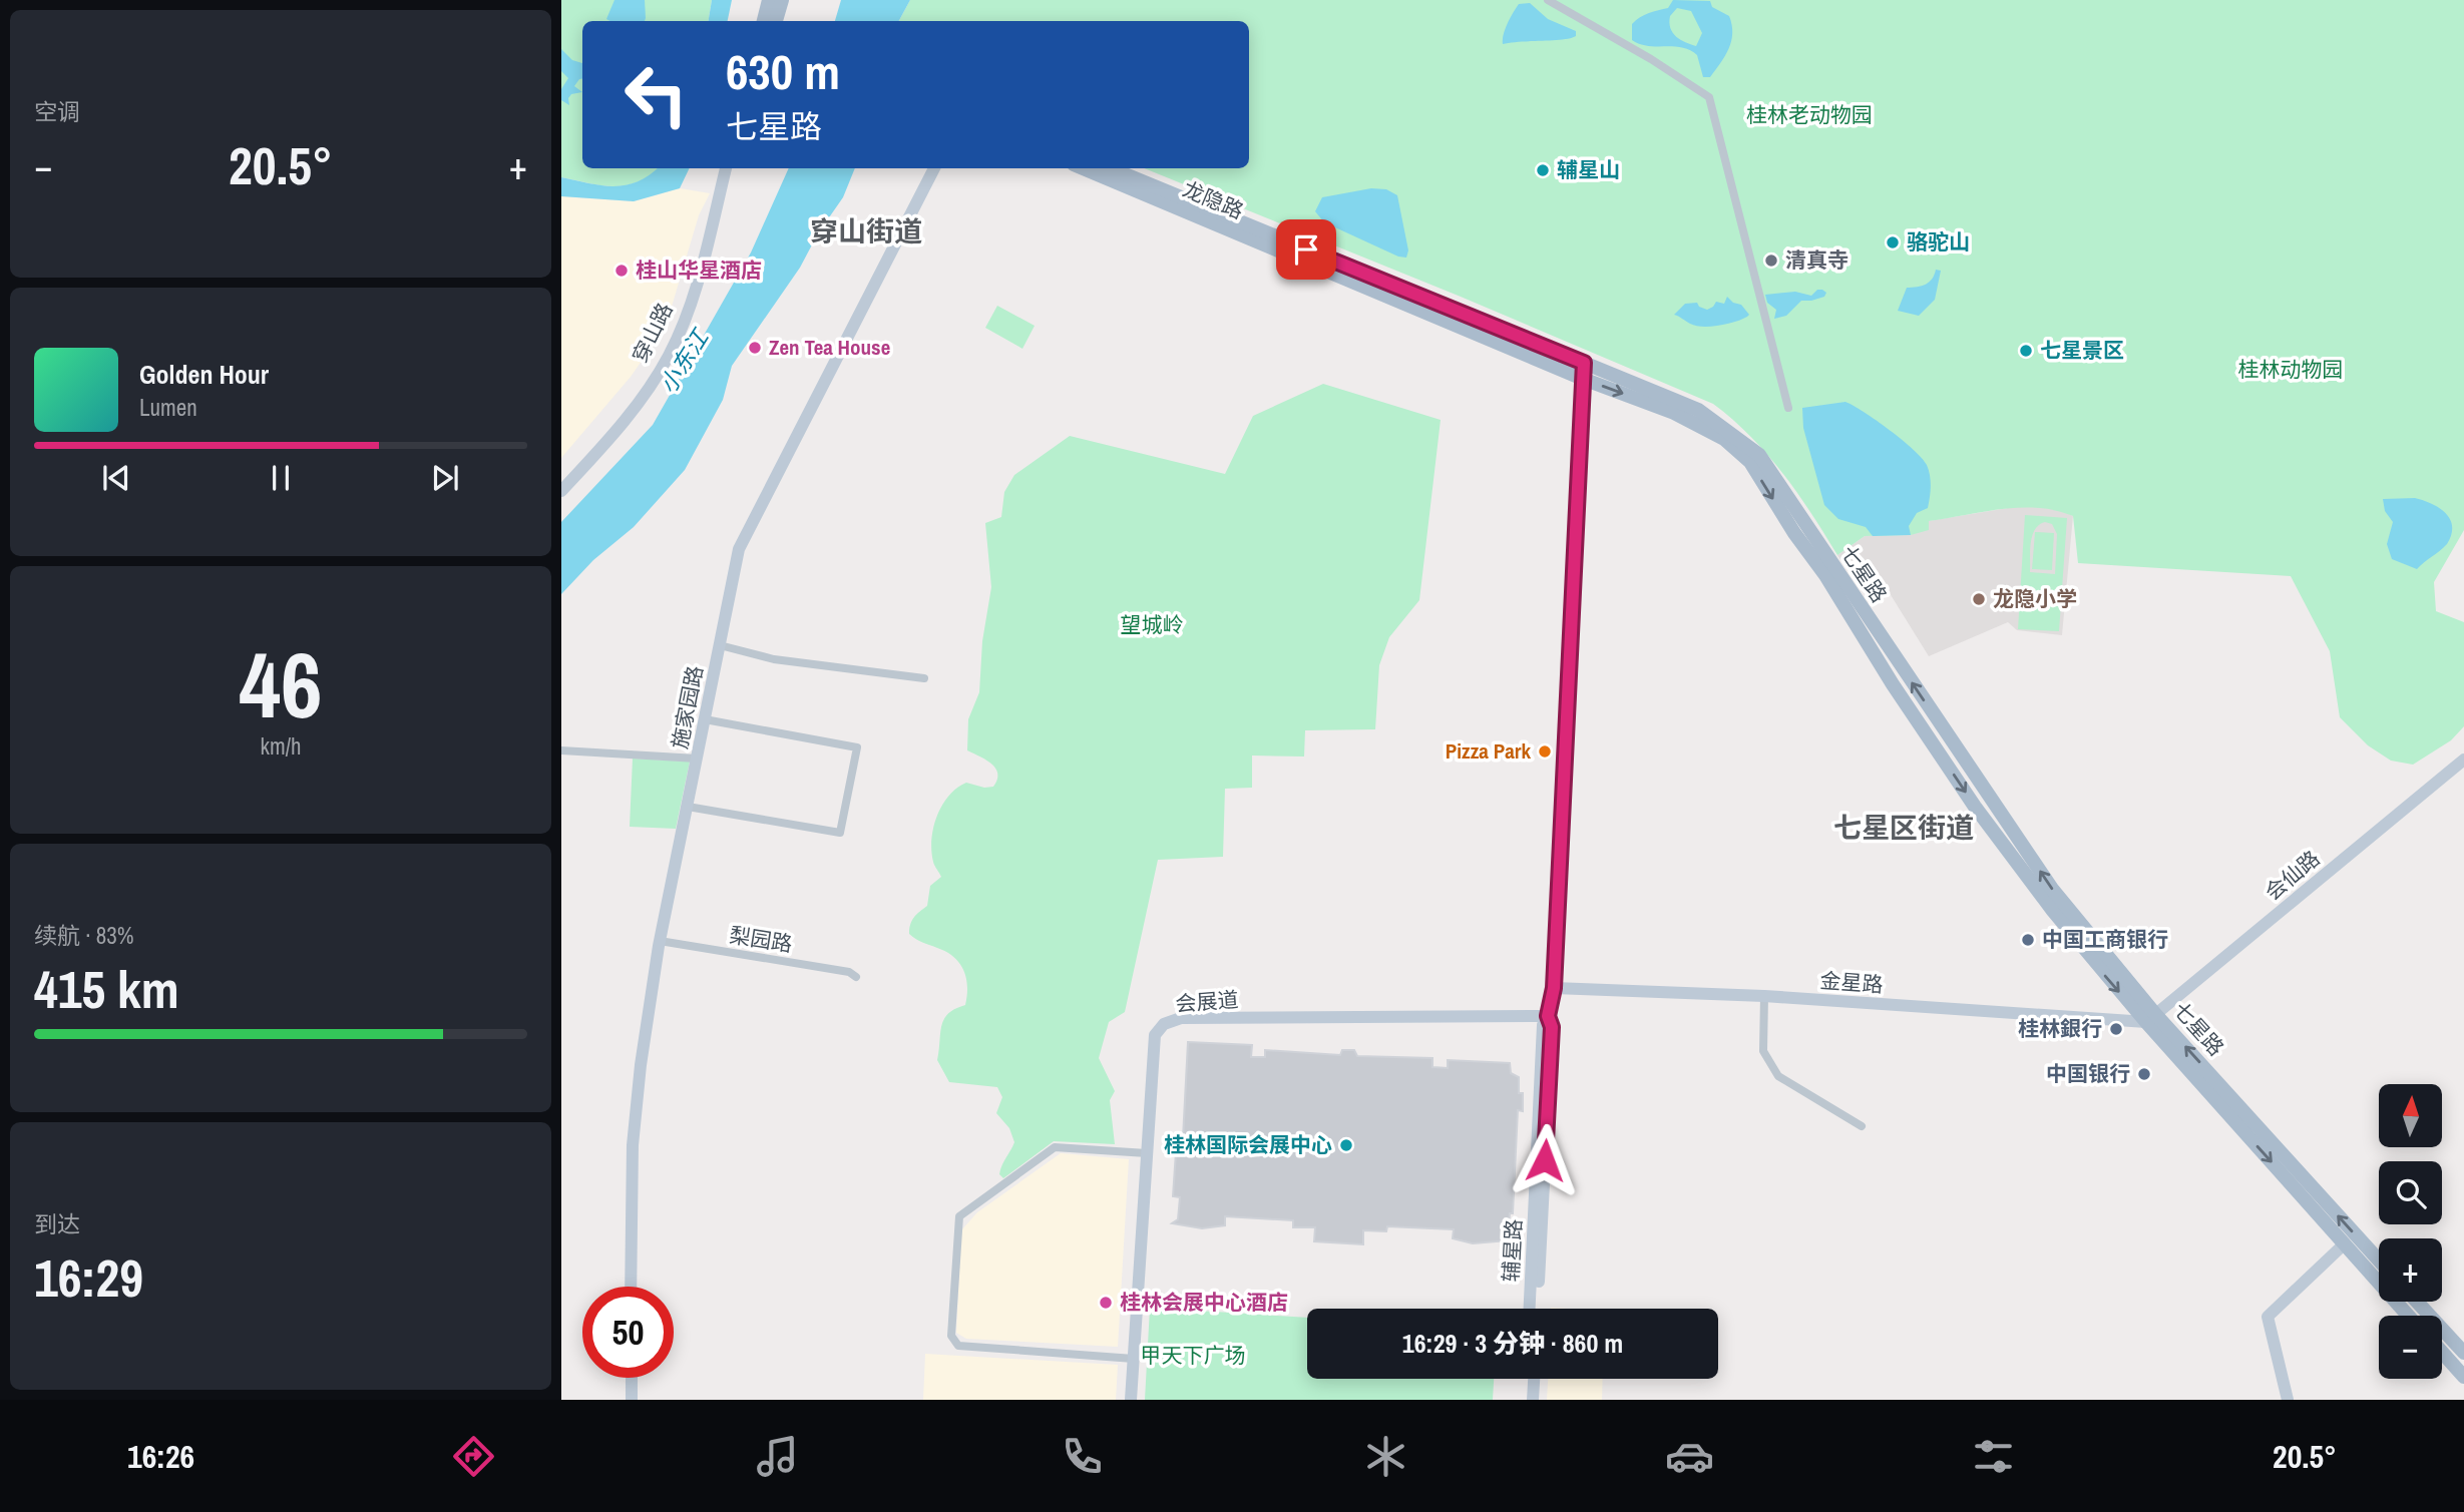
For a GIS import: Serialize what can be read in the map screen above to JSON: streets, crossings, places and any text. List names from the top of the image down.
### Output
{
  "streets": {
    "main road": ["龙隐路", "七星路"],
    "street": [
      "穿山路",
      "施家园路",
      "会仙路",
      "梨园路",
      "金星路",
      "会展道",
      "辅星路"
    ]
  },
  "crossings": [
    ["龙隐路", "七星路"],
    ["龙隐路", "辅星路"],
    ["七星路", "会仙路"],
    ["七星路", "金星路"],
    ["七星路", "辅星路"],
    ["施家园路", "梨园路"],
    ["会仙路", "金星路"],
    ["金星路", "辅星路"],
    ["会展道", "辅星路"]
  ],
  "districts": ["穿山街道", "七星区街道"],
  "water": ["小东江"],
  "parks": [
    "桂林老动物园",
    "桂林动物园",
    "望城岭",
    "甲天下广场"
  ],
  "places": [
    "辅星山",
    "骆驼山",
    "清真寺",
    "桂山华星酒店",
    "Zen Tea House",
    "七星景区",
    "龙隐小学",
    "Pizza Park",
    "中国工商银行",
    "桂林銀行",
    "中国银行",
    "桂林国际会展中心",
    "桂林会展中心酒店"
  ],
  "north": "top",
  "page": {
    "tile": [
      "空调",
      ["46", "km/h"],
      ["续航 · 83%", "415 km"],
      ["到达", "16:29"]
    ],
    "turn": ["630 m", "七星路"],
    "heat": ["−", "20.5°", "+"],
    "song": ["Golden Hour", "Lumen"],
    "map_buttons": ["+", "−"],
    "limit": "50",
    "trip": "16:29 · 3 分钟 · 860 m",
    "tabs": ["16:26", "20.5°"]
  }
}
